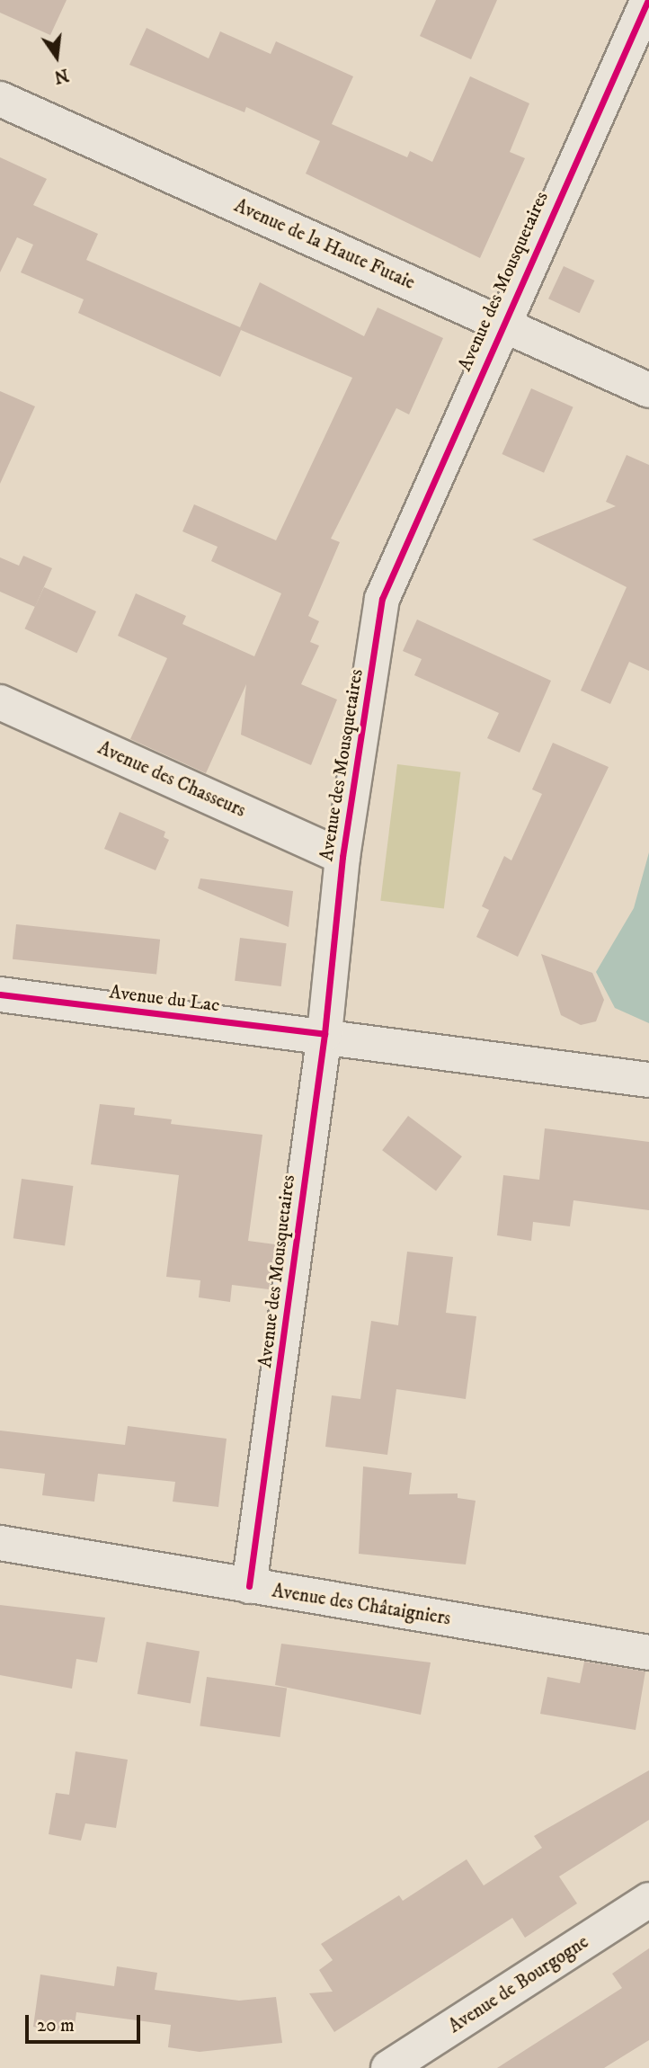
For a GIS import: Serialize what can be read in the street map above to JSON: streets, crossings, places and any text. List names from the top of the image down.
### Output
{
  "streets": {
    "street": [
      "Avenue de la Haute Futaie",
      "Avenue des Mousquetaires",
      "Avenue des Chasseurs",
      "Avenue du Lac",
      "Avenue des Châtaigniers",
      "Avenue de Bourgogne"
    ]
  },
  "crossings": [
    ["Avenue de la Haute Futaie", "Avenue des Mousquetaires"],
    ["Avenue des Mousquetaires", "Avenue des Chasseurs"],
    ["Avenue des Mousquetaires", "Avenue du Lac"],
    ["Avenue des Mousquetaires", "Avenue des Châtaigniers"]
  ],
  "scale_bar": "20 m",
  "north": "bottom"
}
